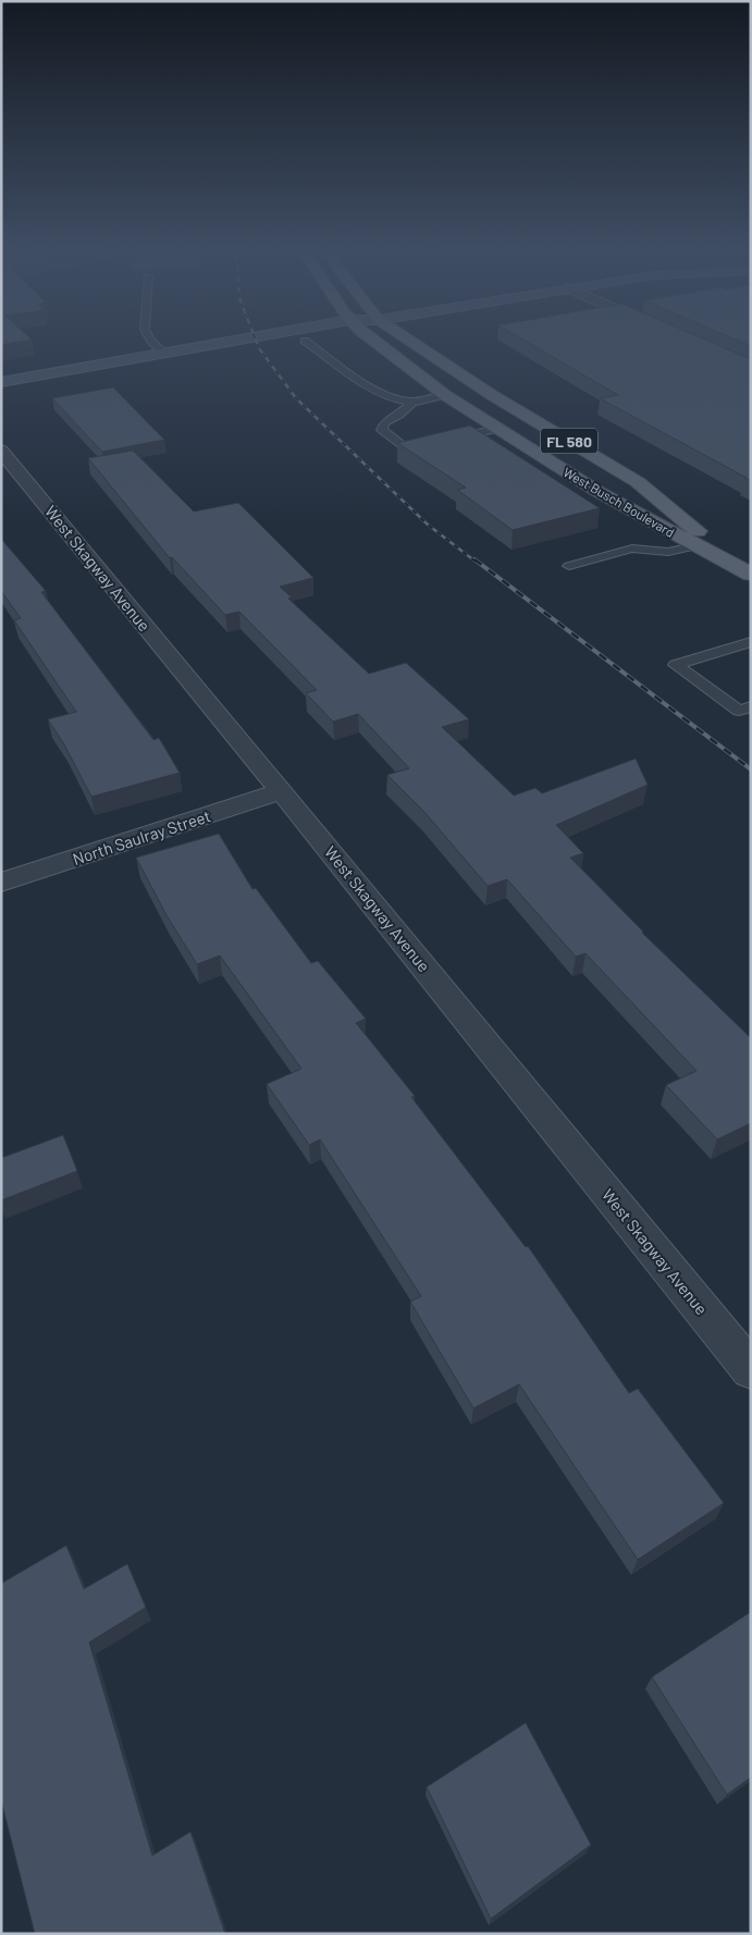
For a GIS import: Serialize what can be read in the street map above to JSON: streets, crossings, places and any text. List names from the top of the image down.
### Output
{
  "streets": {
    "main road": ["FL 580", "West Busch Boulevard"],
    "street": ["West Skagway Avenue", "North Saulray Street"]
  },
  "crossings": [
    ["West Skagway Avenue", "North Saulray Street"]
  ]
}
